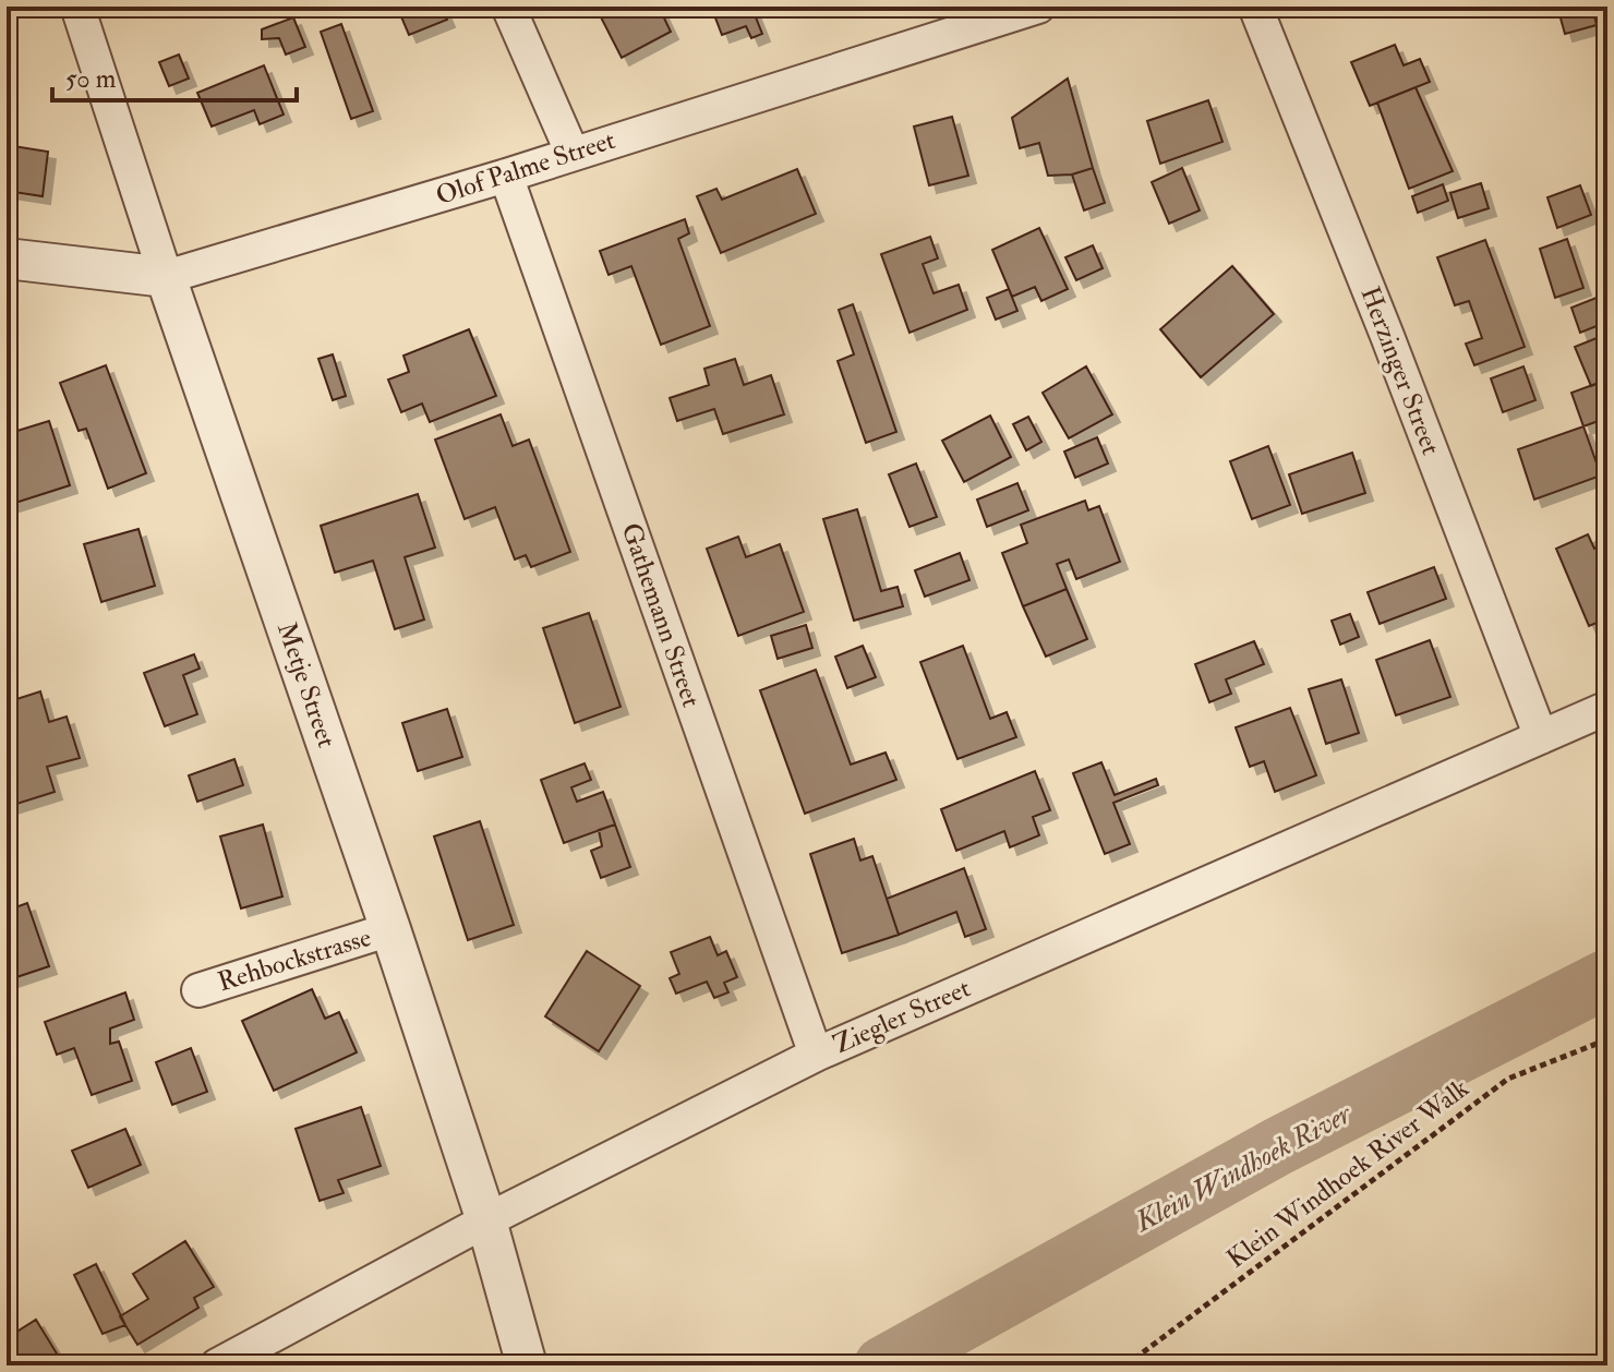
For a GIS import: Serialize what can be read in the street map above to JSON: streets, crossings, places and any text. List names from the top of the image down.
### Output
{
  "streets": {
    "street": [
      "Olof Palme Street",
      "Herzinger Street",
      "Gathemann Street",
      "Metje Street",
      "Rehbockstrasse",
      "Ziegler Street"
    ],
    "path": ["Klein Windhoek River Walk"]
  },
  "crossings": [
    ["Olof Palme Street", "Gathemann Street"],
    ["Olof Palme Street", "Metje Street"],
    ["Herzinger Street", "Ziegler Street"],
    ["Gathemann Street", "Ziegler Street"],
    ["Metje Street", "Rehbockstrasse"],
    ["Metje Street", "Ziegler Street"]
  ],
  "water": ["Klein Windhoek River"],
  "scale_bar": "50 m"
}
